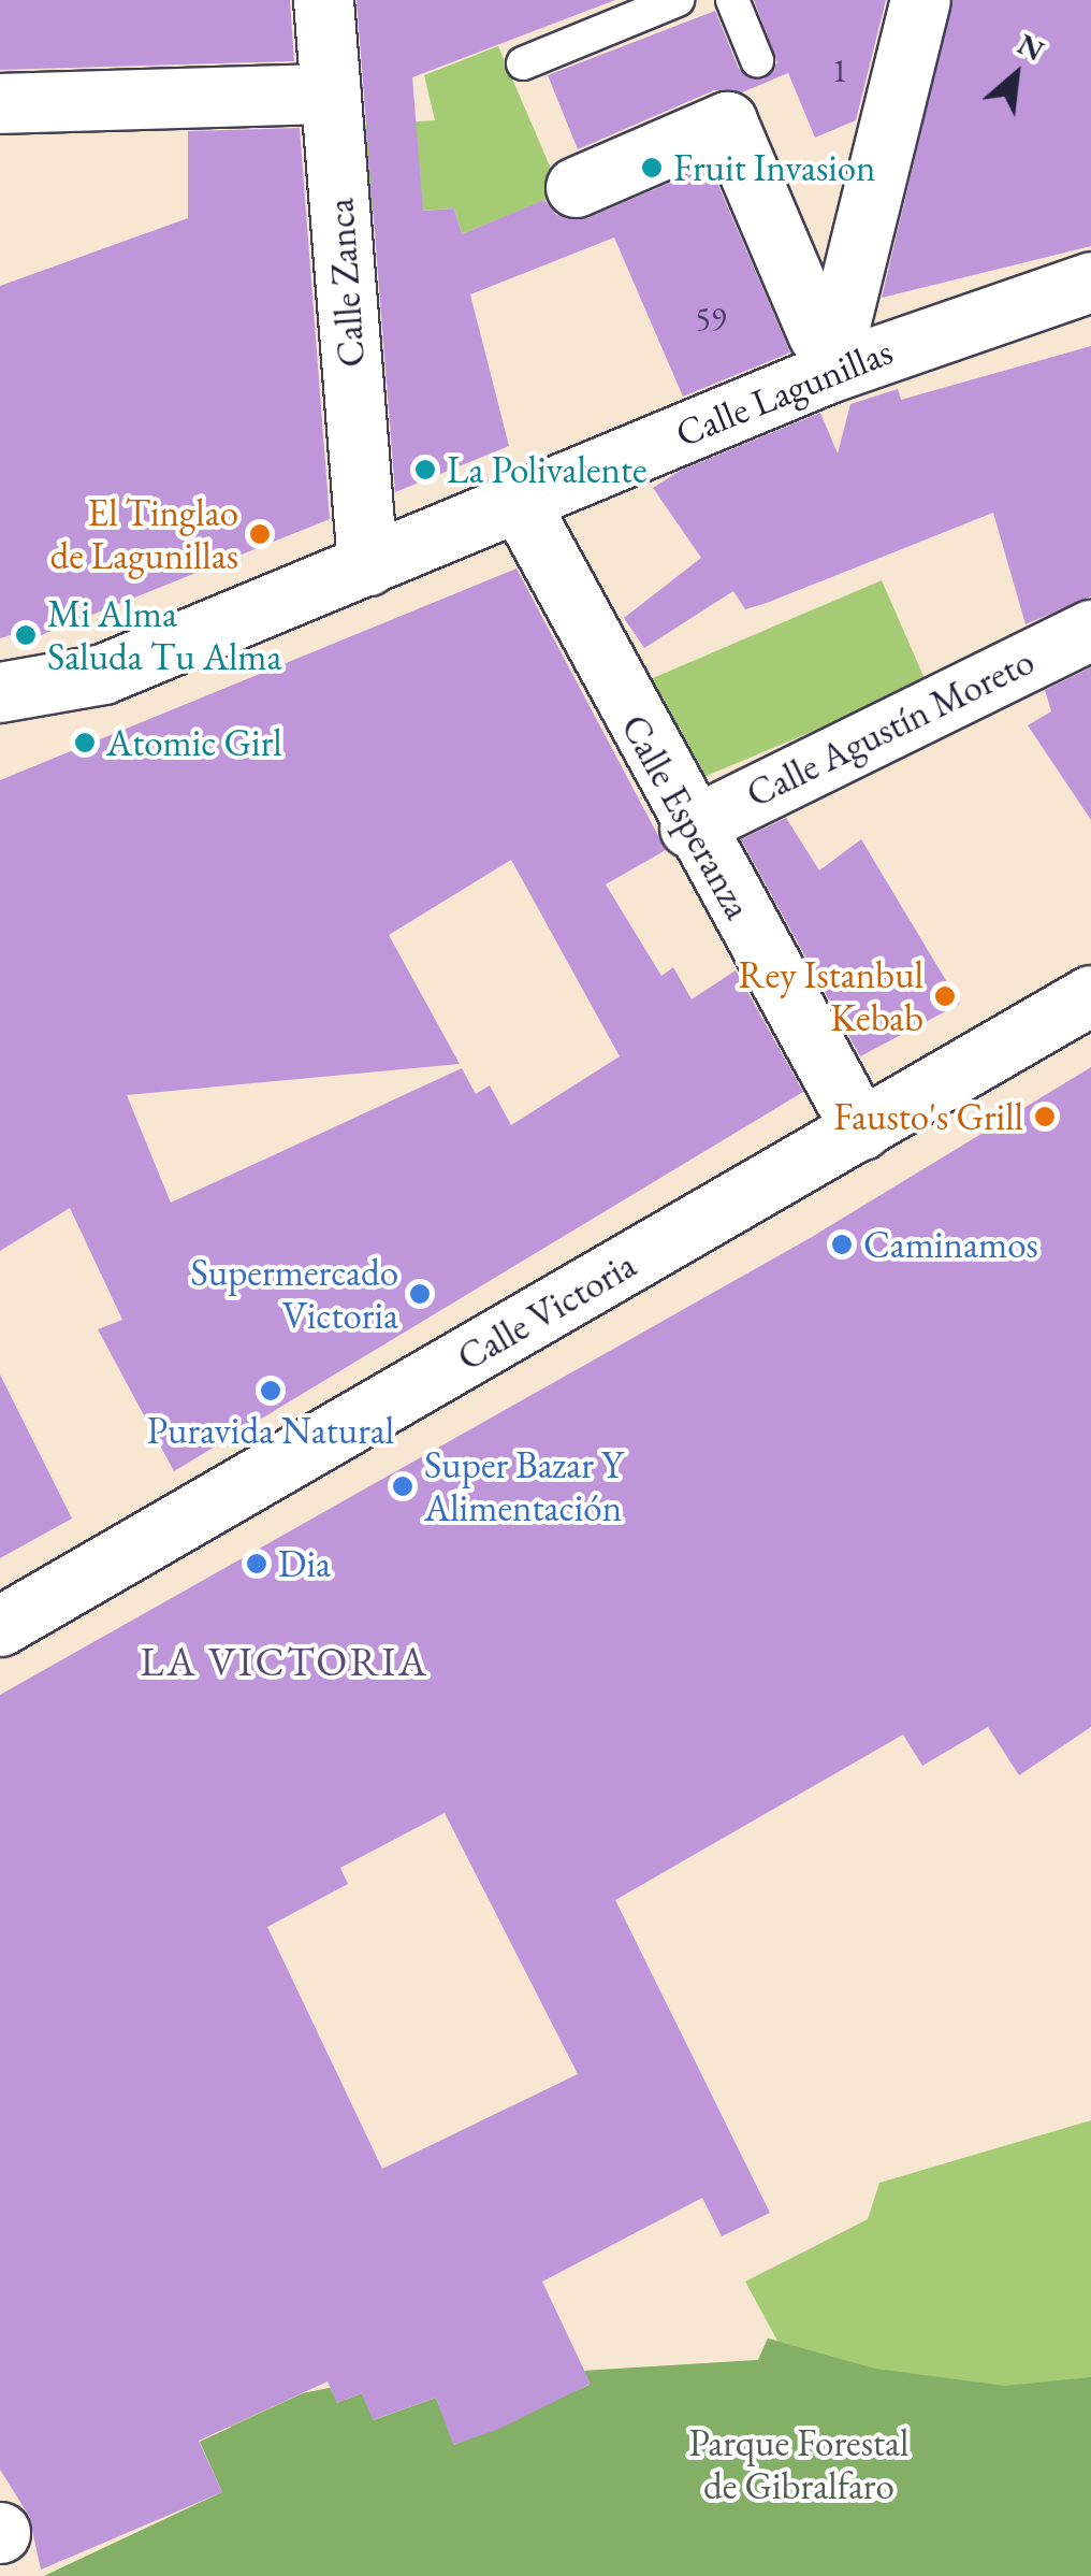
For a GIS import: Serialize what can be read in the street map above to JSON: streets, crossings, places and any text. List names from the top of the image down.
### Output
{
  "streets": {
    "street": [
      "Calle Zanca",
      "Calle Lagunillas",
      "Calle Agustín Moreto",
      "Calle Esperanza",
      "Calle Victoria"
    ]
  },
  "crossings": [
    ["Calle Zanca", "Calle Lagunillas"],
    ["Calle Lagunillas", "Calle Esperanza"],
    ["Calle Agustín Moreto", "Calle Esperanza"],
    ["Calle Esperanza", "Calle Victoria"]
  ],
  "districts": ["LA VICTORIA"],
  "parks": ["Parque Forestal de Gibralfaro"],
  "places": [
    "Fruit Invasion",
    "La Polivalente",
    "El Tinglao de Lagunillas",
    "Mi Alma Saluda Tu Alma",
    "Atomic Girl",
    "Rey Istanbul Kebab",
    "Fausto's Grill",
    "Caminamos",
    "Supermercado Victoria",
    "Puravida Natural",
    "Super Bazar Y Alimentación",
    "Dia"
  ],
  "house_numbers": ["1", "59"],
  "north": "top right"
}
